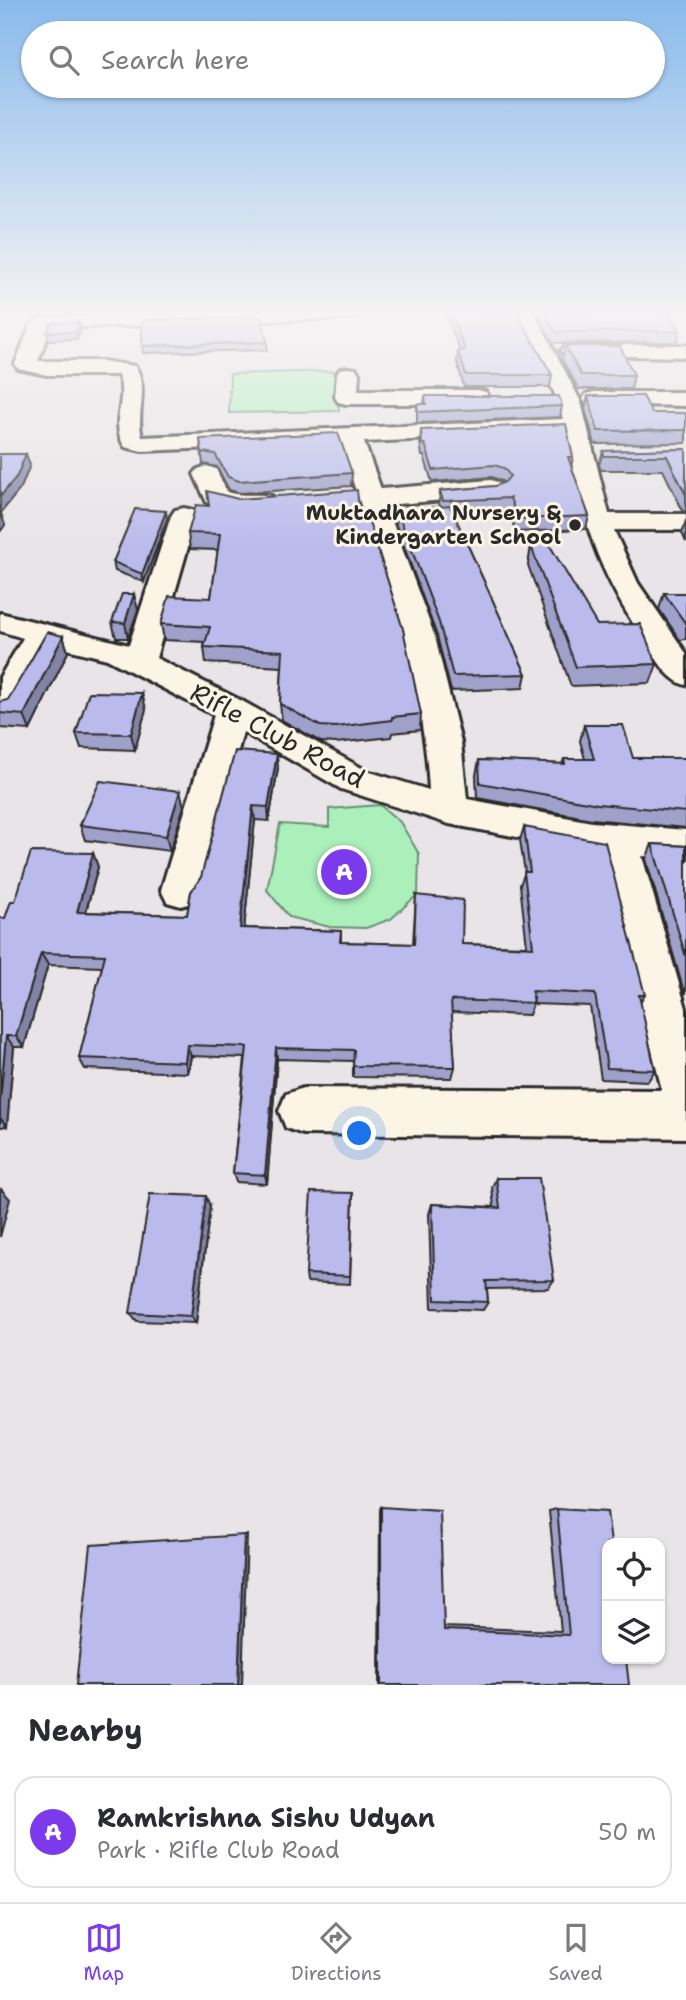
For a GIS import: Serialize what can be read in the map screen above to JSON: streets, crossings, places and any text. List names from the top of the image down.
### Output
{
  "streets": {
    "street": ["Rifle Club Road"]
  },
  "places": ["Muktadhara Nursery & Kindergarten School"],
  "page": {
    "search": "Search here",
    "pins": "A",
    "heading": "Nearby",
    "list": [
      {
        "mark": "A",
        "name": "Ramkrishna Sishu Udyan",
        "note": "Park · Rifle Club Road",
        "value": "50 m"
      }
    ],
    "nav": ["Map", "Directions", "Saved"]
  }
}
